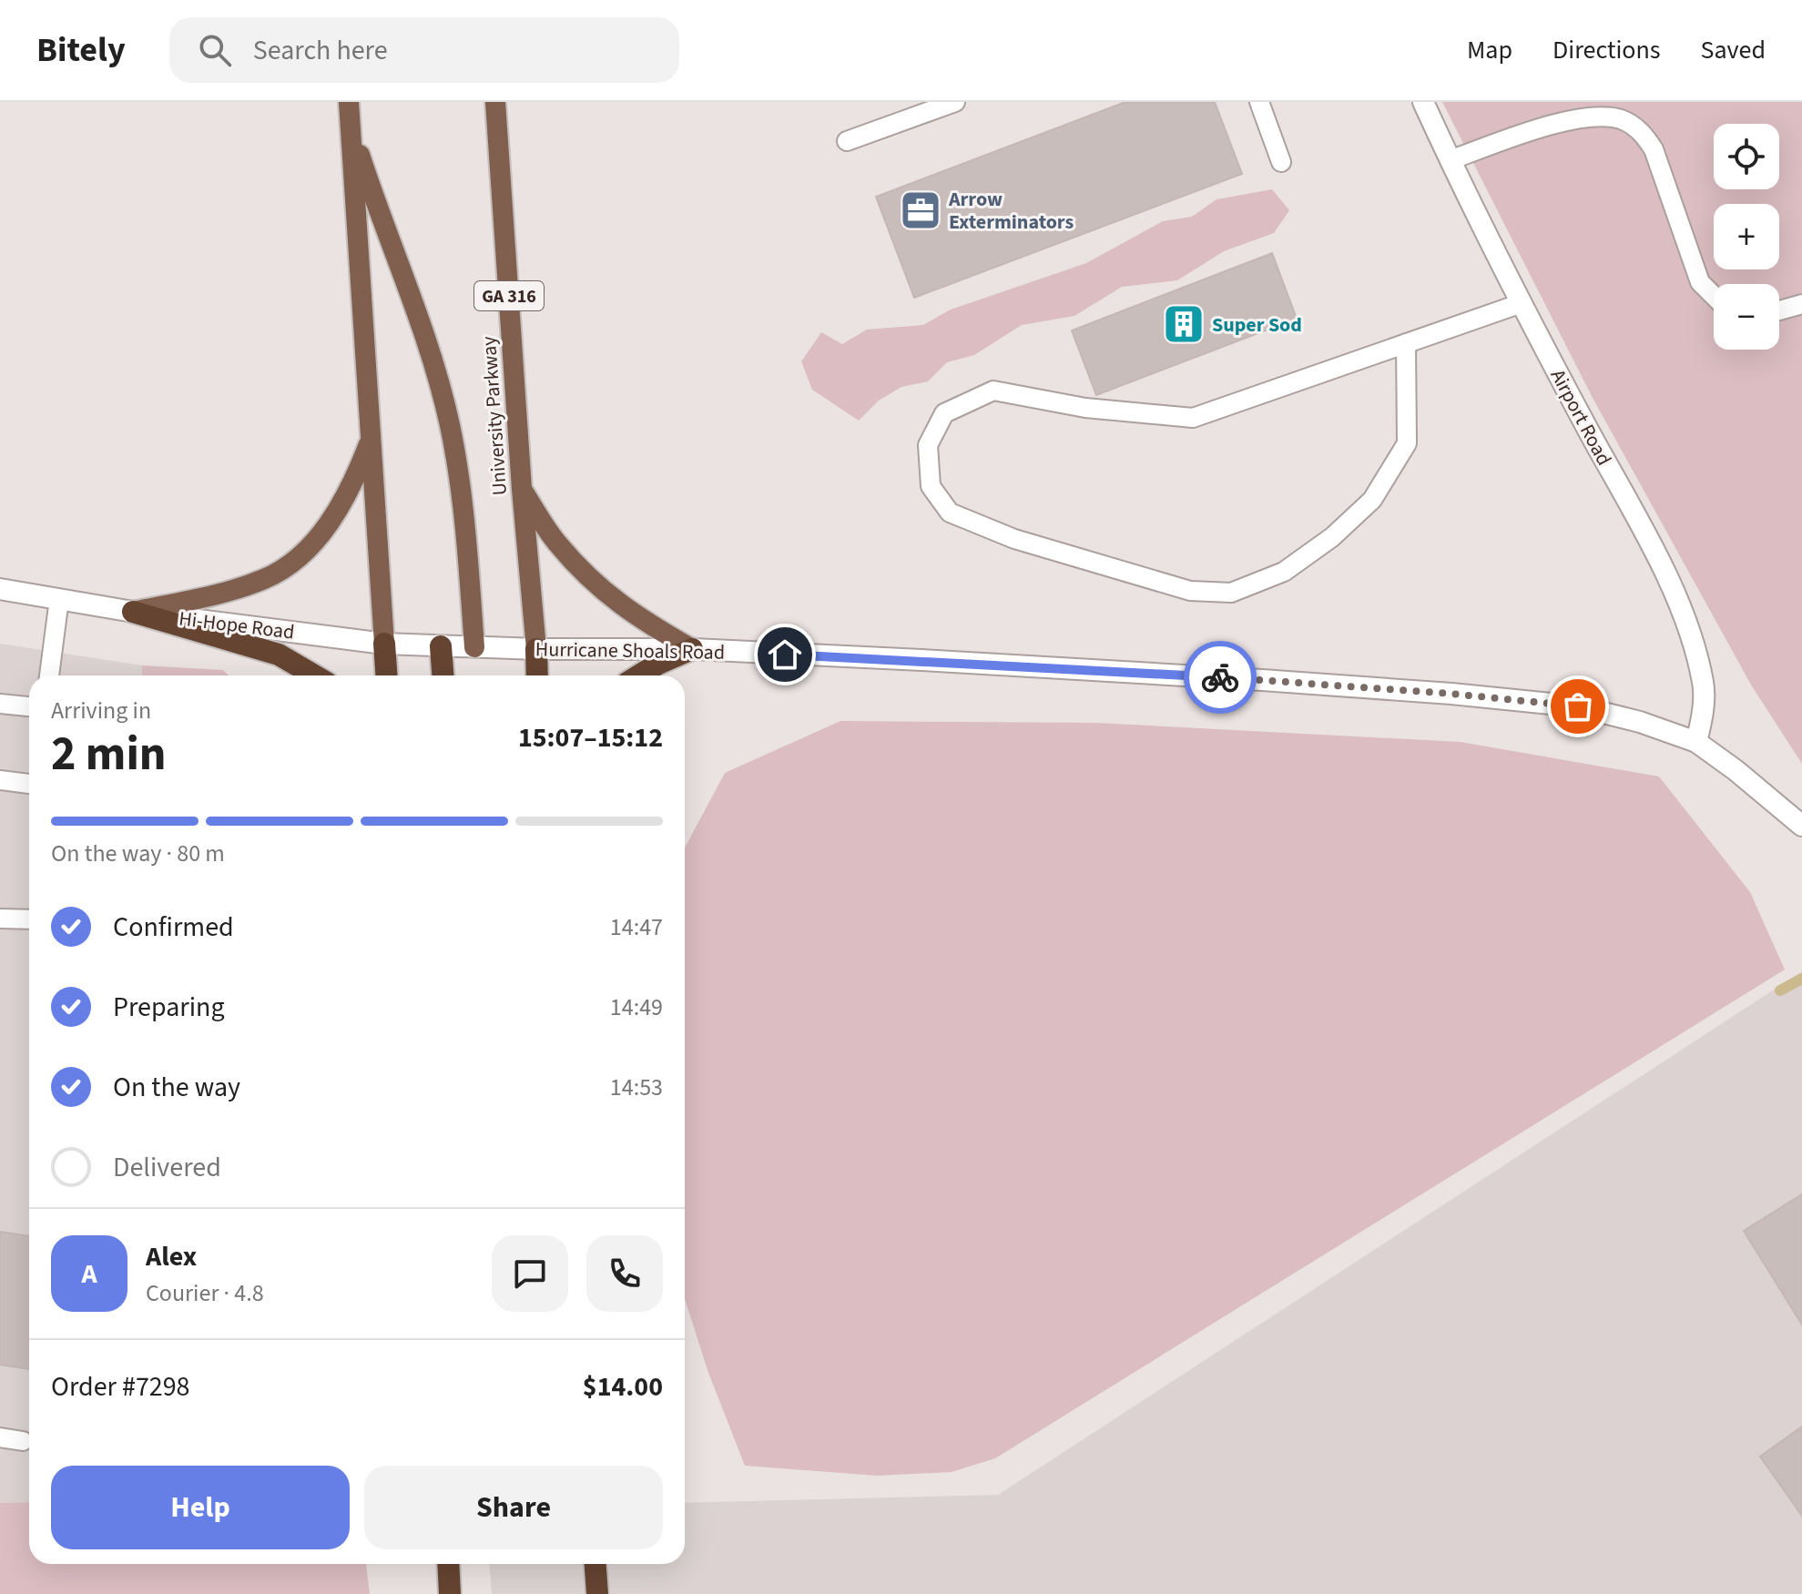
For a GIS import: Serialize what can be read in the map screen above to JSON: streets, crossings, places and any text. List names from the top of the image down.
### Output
{
  "streets": {
    "highway": ["GA 316", "University Parkway"],
    "street": ["Airport Road", "Hi-Hope Road", "Hurricane Shoals Road"]
  },
  "crossings": [
    ["University Parkway", "Hurricane Shoals Road"],
    ["Airport Road", "Hurricane Shoals Road"],
    ["Hi-Hope Road", "Hurricane Shoals Road"]
  ],
  "places": {
    "office": ["Arrow Exterminators"],
    "building": ["Super Sod"]
  },
  "page": {
    "header": "Bitely",
    "search": "Search here",
    "nav": ["Map", "Directions", "Saved"],
    "map_buttons": ["+", "−"],
    "heading": ["2 min", "Arriving in", "15:07–15:12"],
    "panel": [
      "Alex",
      "Courier · 4.8",
      "Order #7298",
      "$14.00"
    ],
    "bar": "On the way · 80 m",
    "list": [
      ["Confirmed", "14:47"],
      ["Preparing", "14:49"],
      ["On the way", "14:53"],
      "Delivered"
    ],
    "round": "A",
    "buttons": ["Help", "Share"]
  }
}
